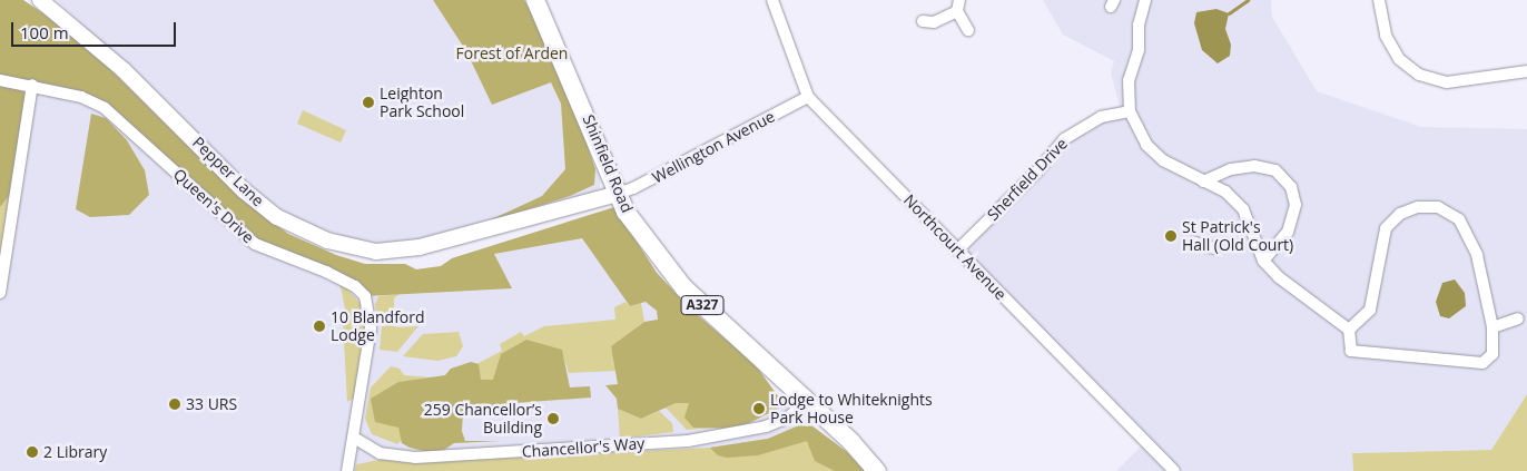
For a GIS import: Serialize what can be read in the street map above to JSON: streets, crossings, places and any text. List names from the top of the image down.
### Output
{
  "streets": {
    "main road": ["Shinfield Road", "A327"],
    "street": [
      "Wellington Avenue",
      "Pepper Lane",
      "Sherfield Drive",
      "Queen's Drive",
      "Northcourt Avenue",
      "Chancellor's Way"
    ]
  },
  "crossings": [
    ["Wellington Avenue", "Shinfield Road"],
    ["Wellington Avenue", "Pepper Lane"],
    ["Wellington Avenue", "Northcourt Avenue"],
    ["Shinfield Road", "Pepper Lane"],
    ["Shinfield Road", "Chancellor's Way"],
    ["Sherfield Drive", "Northcourt Avenue"],
    ["Queen's Drive", "Chancellor's Way"]
  ],
  "parks": ["Forest of Arden"],
  "places": [
    "Leighton Park School",
    "St Patrick's Hall (Old Court)",
    "10 Blandford Lodge",
    "33 URS",
    "Lodge to Whiteknights Park House",
    "259 Chancellor’s Building",
    "2 Library"
  ],
  "scale_bar": "100 m"
}
